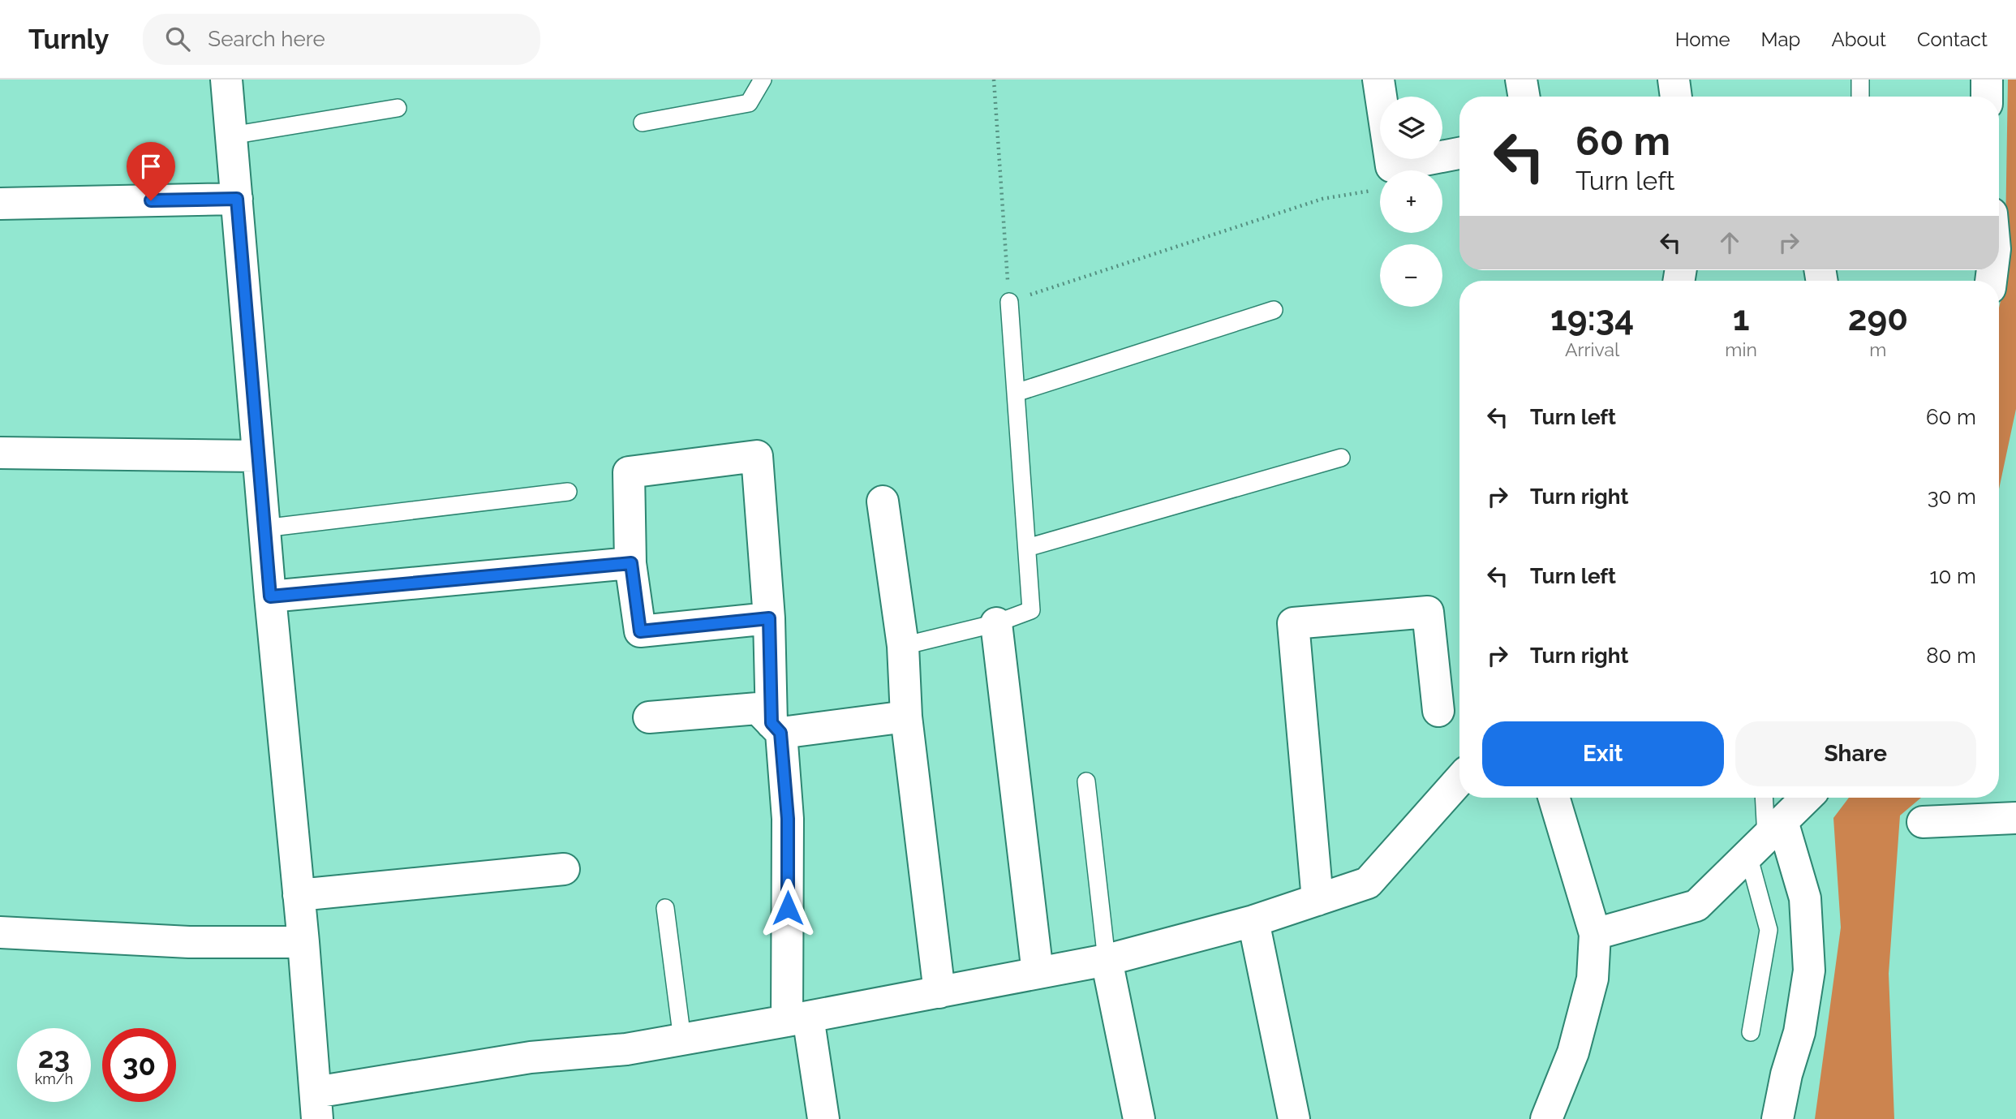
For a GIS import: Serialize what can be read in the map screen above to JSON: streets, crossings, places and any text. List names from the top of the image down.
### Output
{
  "page": {
    "header": "Turnly",
    "search": "Search here",
    "nav": [
      "Home",
      "Map",
      "About",
      "Contact"
    ],
    "map_buttons": ["+", "−"],
    "turn": ["60 m", "Turn left"],
    "eta": [
      "19:34",
      "Arrival",
      "1",
      "min",
      "290",
      "m"
    ],
    "list": [
      {
        "name": "Turn left",
        "value": "60 m"
      },
      {
        "name": "Turn right",
        "value": "30 m"
      },
      {
        "name": "Turn left",
        "value": "10 m"
      },
      {
        "name": "Turn right",
        "value": "80 m"
      }
    ],
    "buttons": ["Exit", "Share"],
    "speed": "23 km/h",
    "limit": "30"
  }
}
